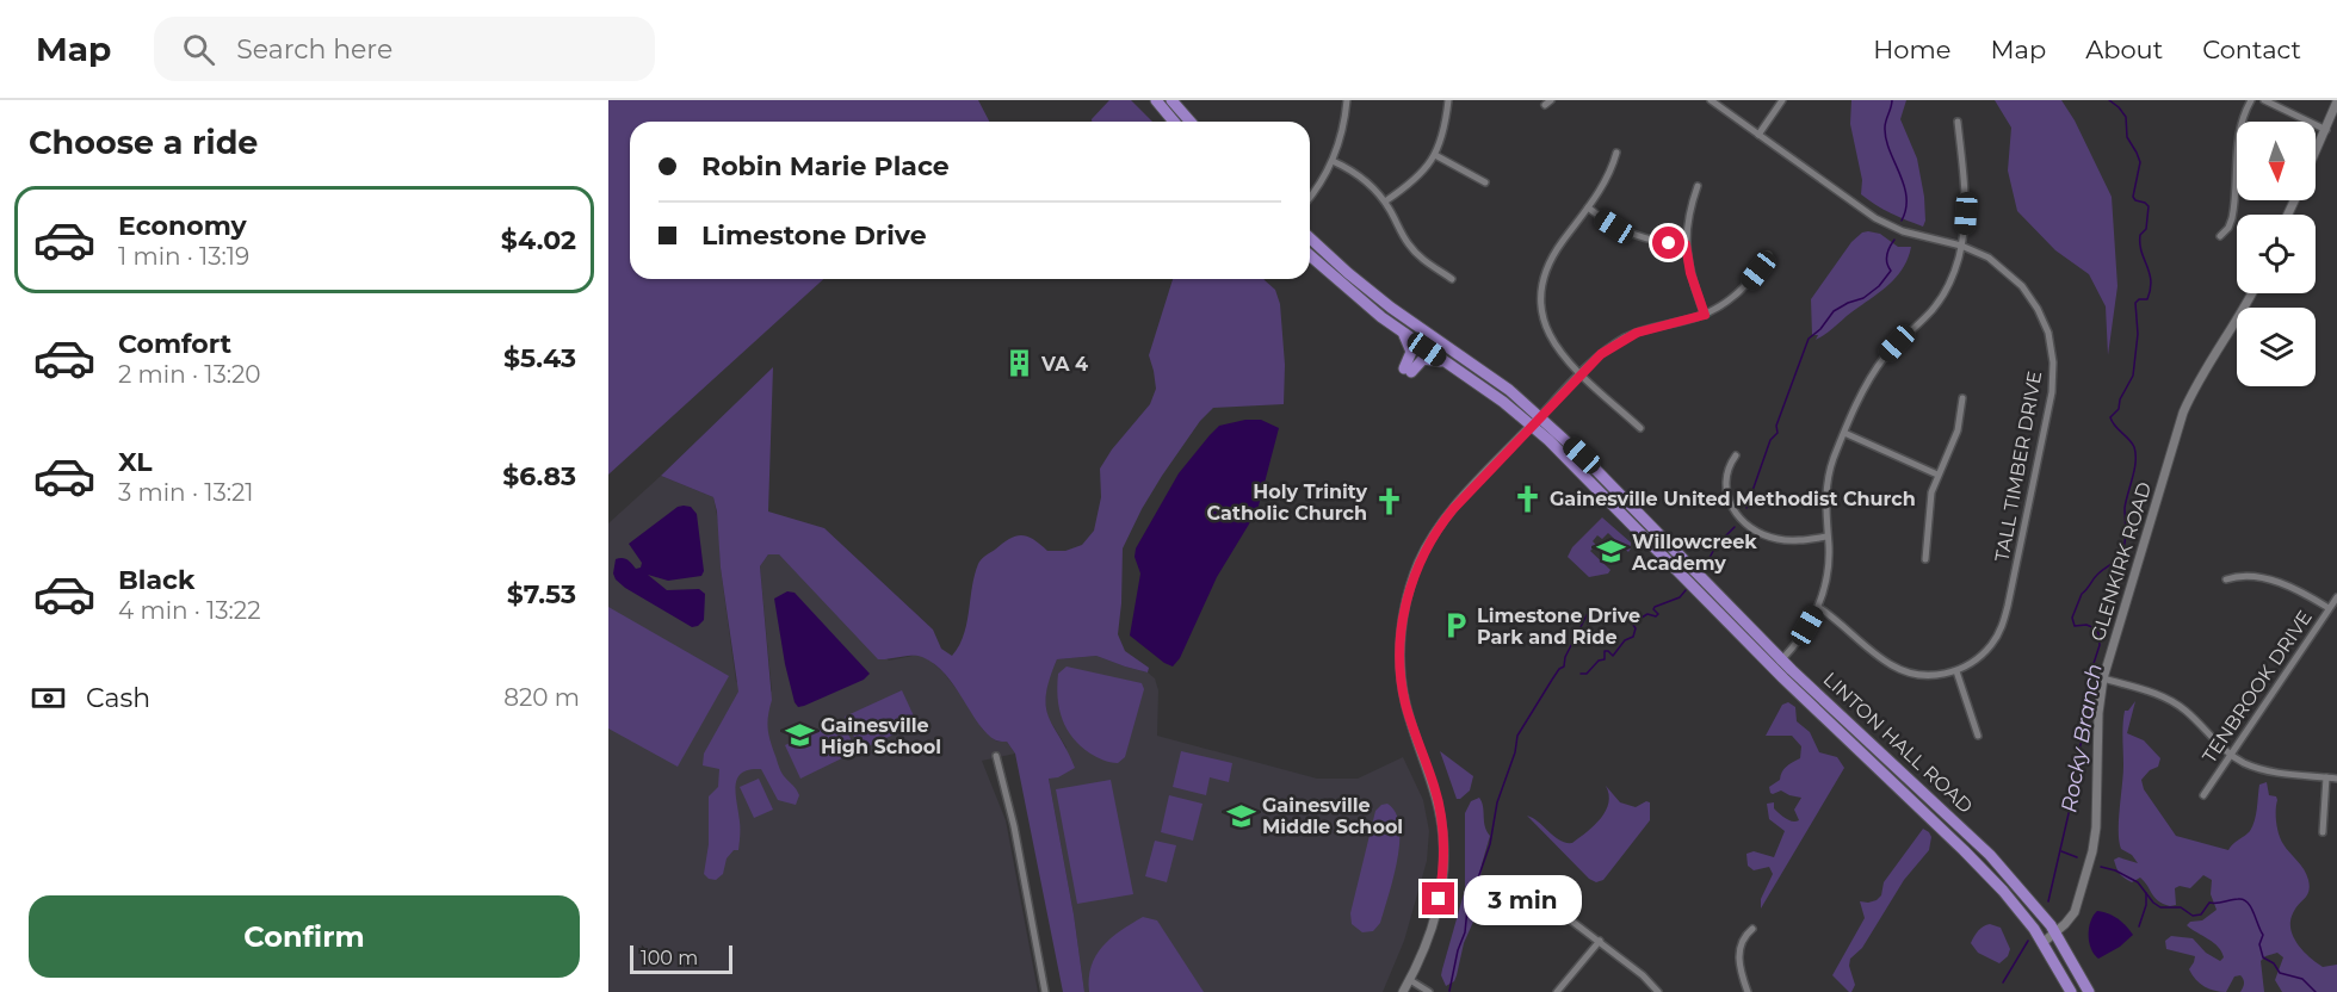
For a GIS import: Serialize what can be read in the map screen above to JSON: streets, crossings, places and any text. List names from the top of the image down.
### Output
{
  "streets": {
    "main road": ["LINTON HALL ROAD"],
    "street": ["TALL TIMBER DRIVE", "GLENKIRK ROAD", "TENBROOK DRIVE"]
  },
  "crossings": [
    ["GLENKIRK ROAD", "LINTON HALL ROAD"]
  ],
  "water": ["Rocky Branch"],
  "places": {
    "building": ["VA 4"],
    "church": ["Gainesville United Methodist Church", "Holy Trinity Catholic Church"],
    "school or university": ["Willowcreek Academy", "Gainesville High School", "Gainesville Middle School"],
    "parking": ["Limestone Drive Park and Ride"]
  },
  "scale_bar": "100 m",
  "north": "bottom",
  "page": {
    "header": "Map",
    "search": "Search here",
    "nav": [
      "Home",
      "Map",
      "About",
      "Contact"
    ],
    "heading": "Choose a ride",
    "banner": ["Robin Marie Place", "Limestone Drive"],
    "list": [
      {
        "name": "Economy",
        "note": "1 min · 13:19",
        "value": "$4.02"
      },
      {
        "name": "Comfort",
        "note": "2 min · 13:20",
        "value": "$5.43"
      },
      {
        "name": "XL",
        "note": "3 min · 13:21",
        "value": "$6.83"
      },
      {
        "name": "Black",
        "note": "4 min · 13:22",
        "value": "$7.53"
      }
    ],
    "pay": ["Cash", "820 m"],
    "bubble": "3 min",
    "buttons": "Confirm",
    "scale": "100 m"
  }
}
